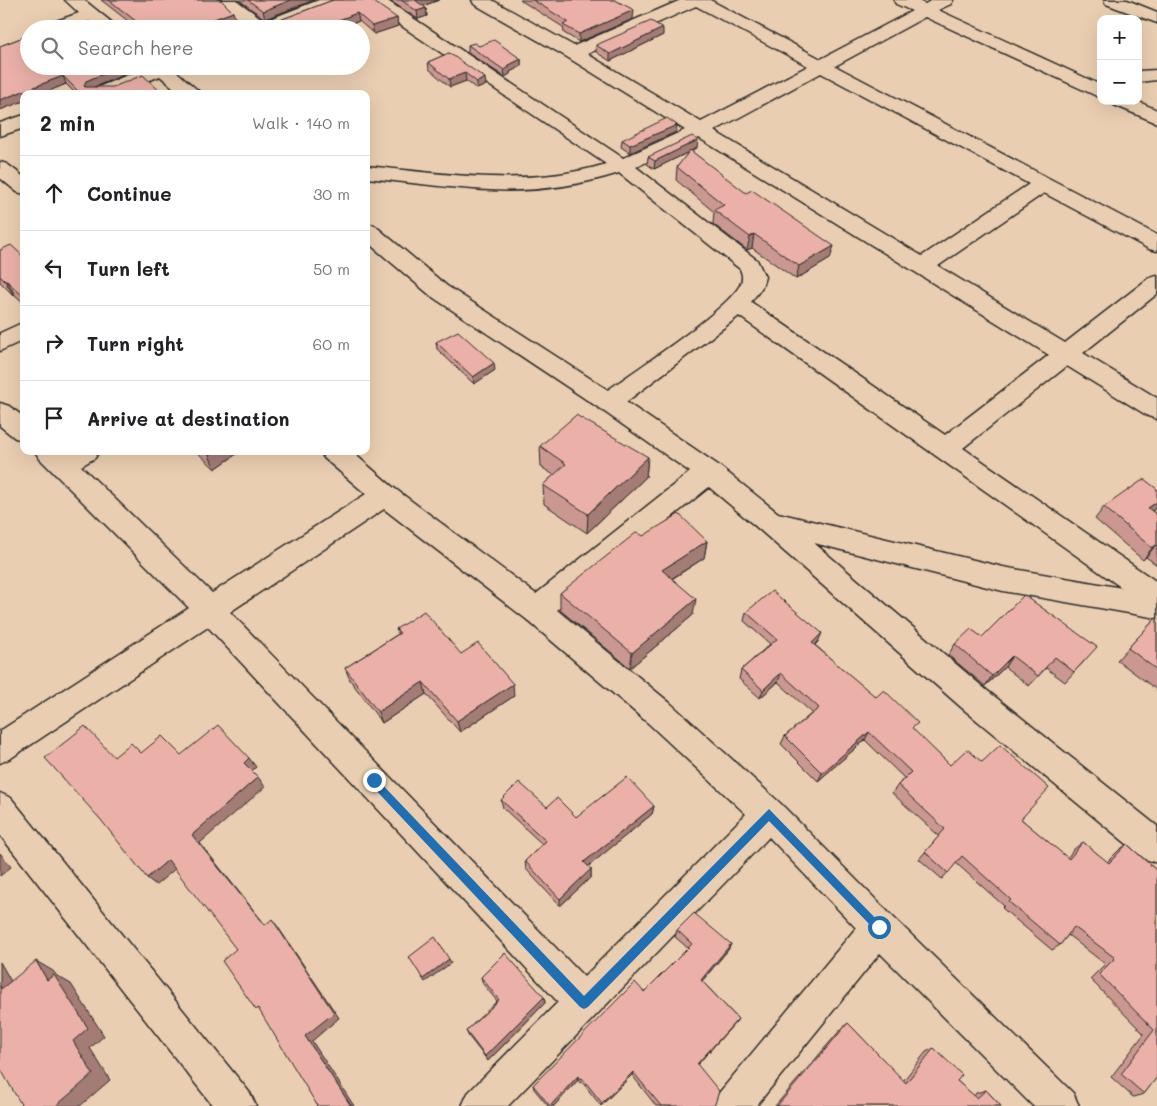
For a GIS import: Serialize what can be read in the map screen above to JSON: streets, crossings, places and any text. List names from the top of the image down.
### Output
{
  "page": {
    "map_buttons": ["+", "−"],
    "search": "Search here",
    "heading": ["2 min", "Walk · 140 m"],
    "list": [
      ["Continue", "30 m"],
      ["Turn left", "50 m"],
      ["Turn right", "60 m"],
      "Arrive at destination"
    ]
  }
}
